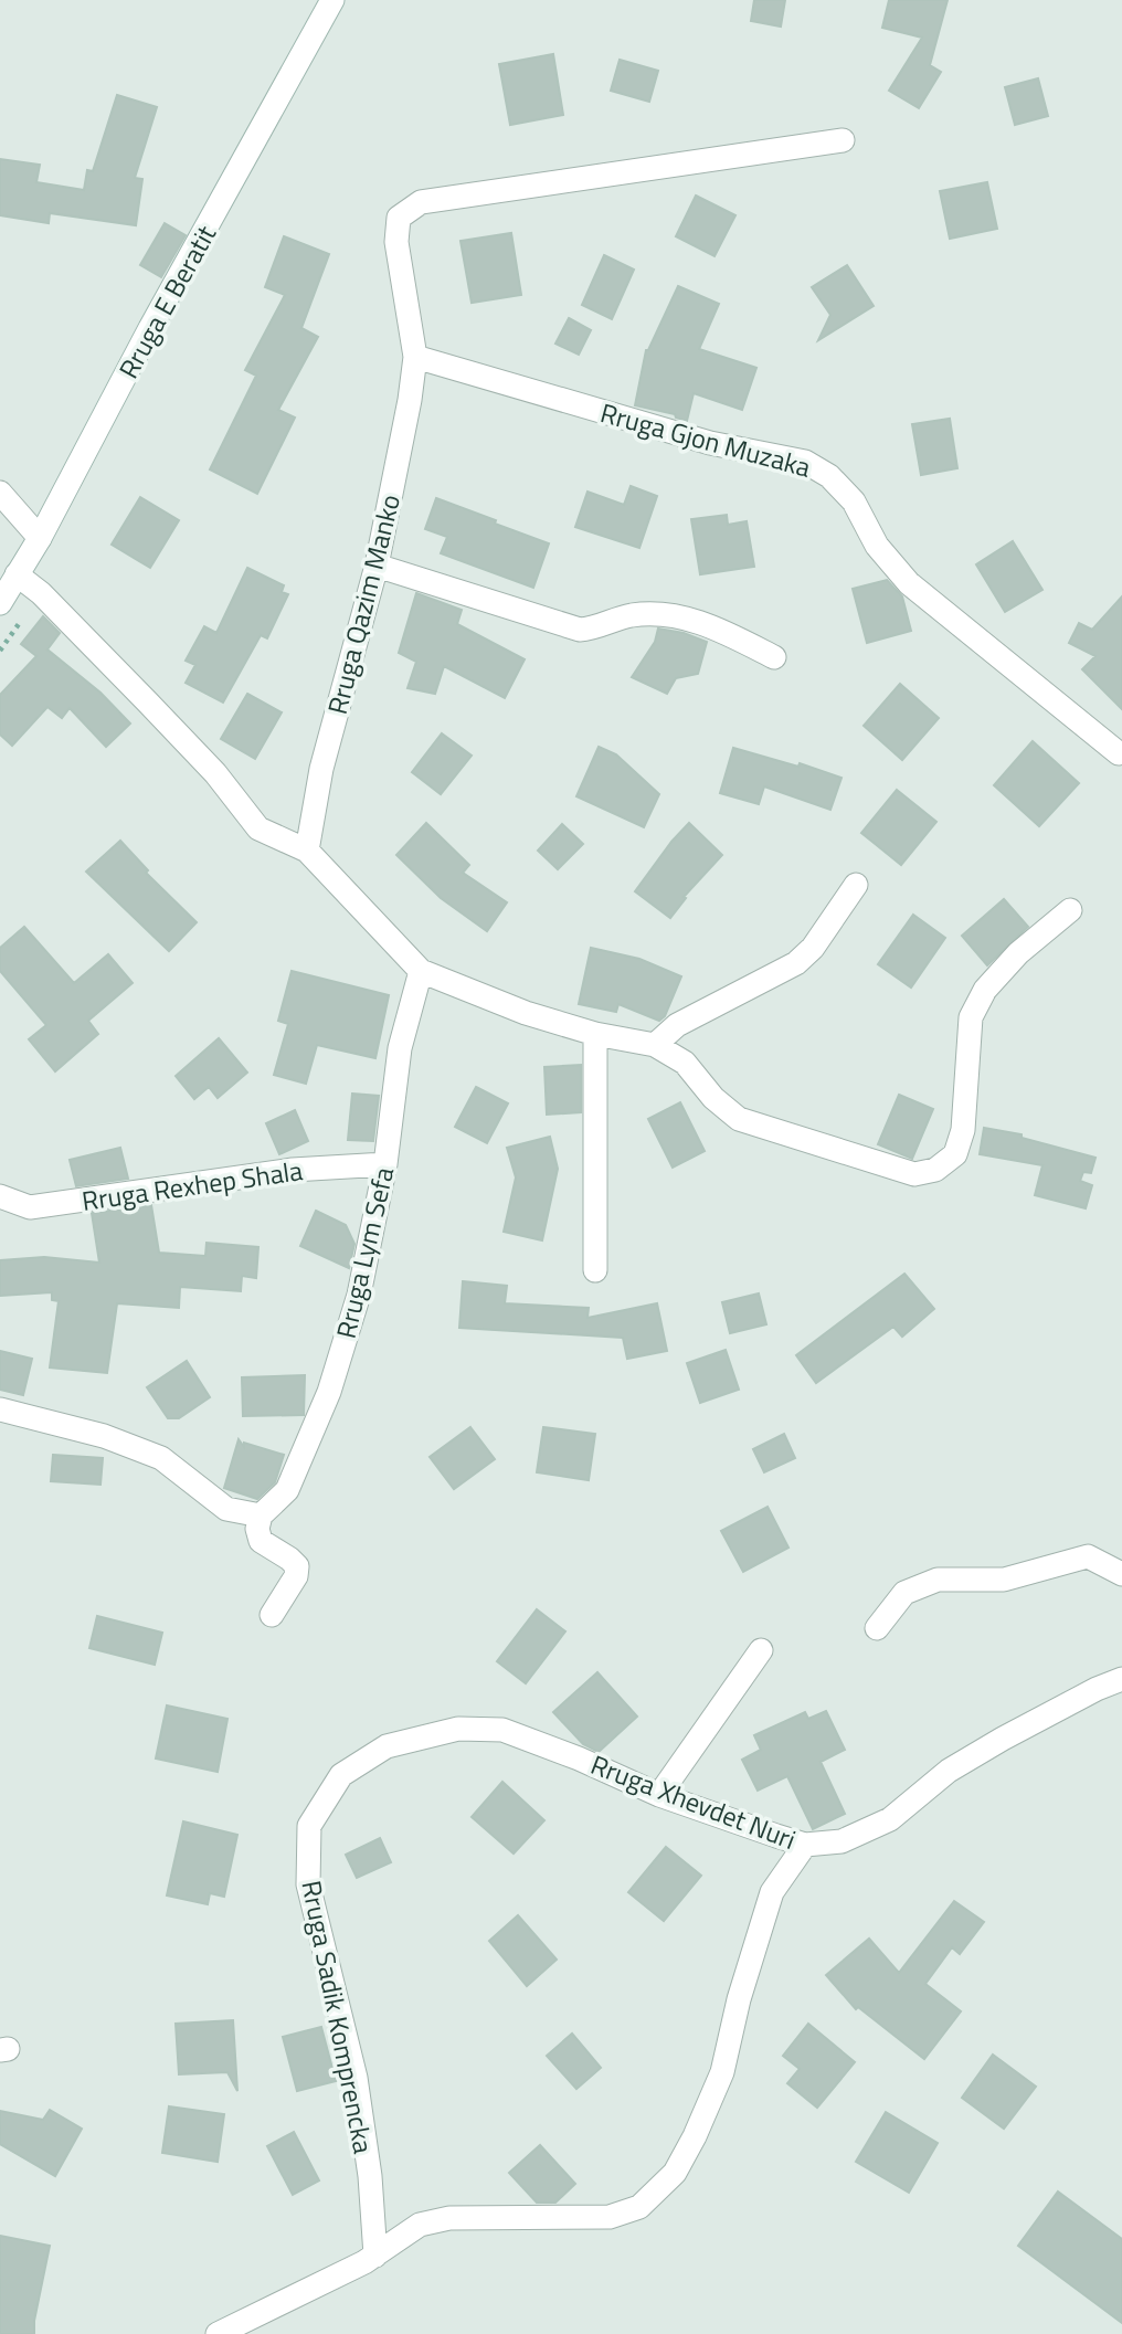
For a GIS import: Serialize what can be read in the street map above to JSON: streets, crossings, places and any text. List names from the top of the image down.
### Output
{
  "streets": {
    "street": [
      "Rruga E Beratit",
      "Rruga Gjon Muzaka",
      "Rruga Qazim Manko",
      "Rruga Rexhep Shala",
      "Rruga Lym Sefa",
      "Rruga Xhevdet Nuri",
      "Rruga Sadik Komprencka"
    ]
  },
  "crossings": [
    ["Rruga Gjon Muzaka", "Rruga Qazim Manko"],
    ["Rruga Rexhep Shala", "Rruga Lym Sefa"],
    ["Rruga Xhevdet Nuri", "Rruga Sadik Komprencka"]
  ]
}
